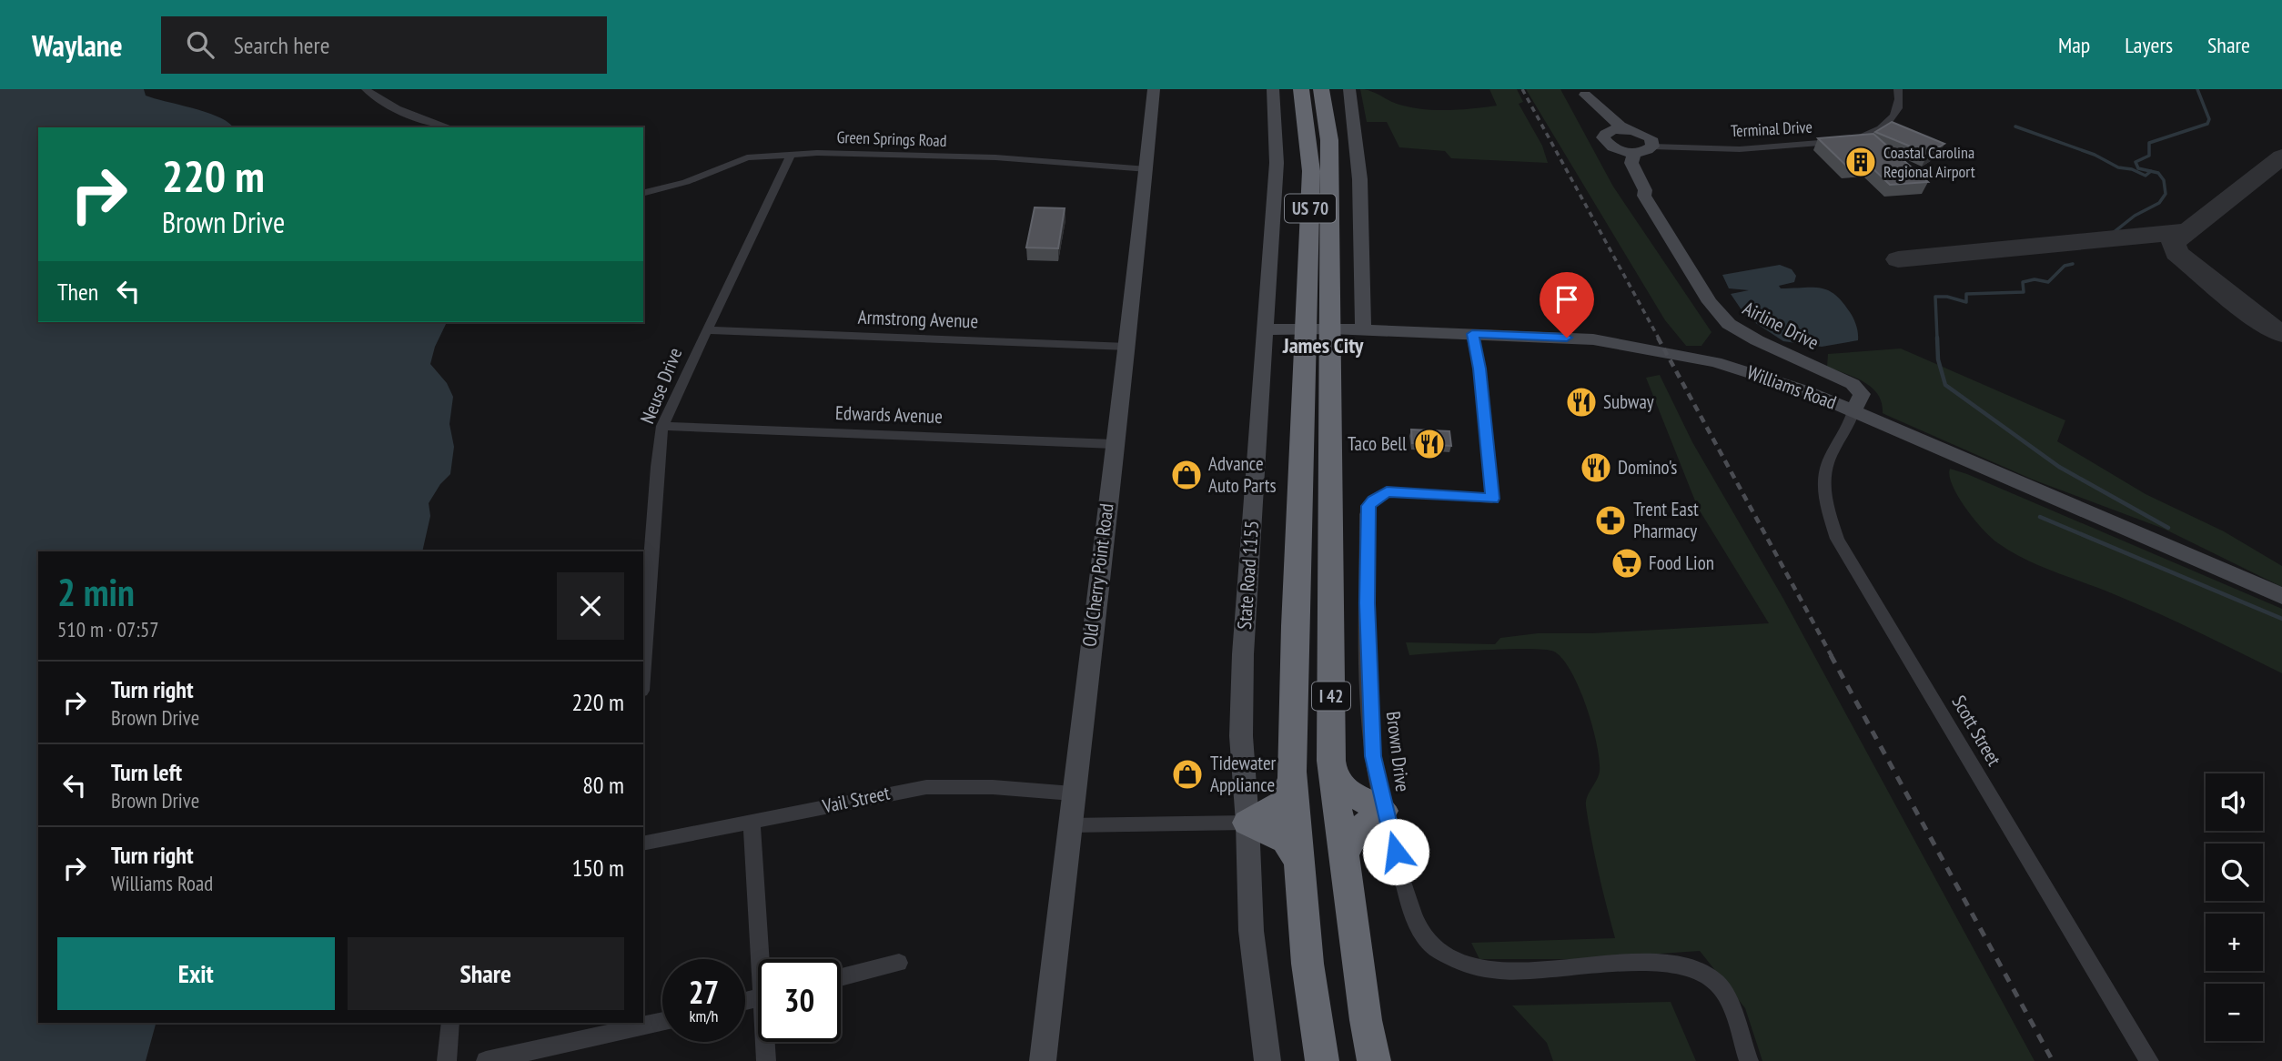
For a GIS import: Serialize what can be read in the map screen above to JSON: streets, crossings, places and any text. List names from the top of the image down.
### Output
{
  "streets": {
    "highway": ["US 70", "I 42"],
    "street": [
      "Terminal Drive",
      "Green Springs Road",
      "Armstrong Avenue",
      "Airline Drive",
      "Neuse Drive",
      "Williams Road",
      "Edwards Avenue",
      "Old Cherry Point Road",
      "State Road 1155",
      "Scott Street",
      "Brown Drive",
      "Vail Street"
    ]
  },
  "crossings": [
    ["Green Springs Road", "Neuse Drive"],
    ["Green Springs Road", "Old Cherry Point Road"],
    ["US 70", "Williams Road"],
    ["US 70", "I 42"],
    ["Armstrong Avenue", "Neuse Drive"],
    ["Armstrong Avenue", "Old Cherry Point Road"],
    ["Airline Drive", "Williams Road"],
    ["Airline Drive", "Scott Street"],
    ["Neuse Drive", "Edwards Avenue"],
    ["Williams Road", "State Road 1155"],
    ["Williams Road", "I 42"],
    ["Williams Road", "Scott Street"],
    ["Williams Road", "Brown Drive"],
    ["Edwards Avenue", "Old Cherry Point Road"],
    ["Old Cherry Point Road", "Vail Street"]
  ],
  "districts": ["James City"],
  "places": {
    "building": ["Coastal Carolina Regional Airport"],
    "restaurant": ["Subway", "Taco Bell", "Domino's"],
    "shop": ["Advance Auto Parts", "Tidewater Appliance"],
    "pharmacy": ["Trent East Pharmacy"],
    "supermarket": ["Food Lion"]
  },
  "page": {
    "header": "Waylane",
    "search": "Search here",
    "nav": ["Map", "Layers", "Share"],
    "turn": ["220 m", "Brown Drive"],
    "then": "Then",
    "heading": ["2 min", "510 m · 07:57"],
    "list": [
      {
        "name": "Turn right",
        "note": "Brown Drive",
        "value": "220 m"
      },
      {
        "name": "Turn left",
        "note": "Brown Drive",
        "value": "80 m"
      },
      {
        "name": "Turn right",
        "note": "Williams Road",
        "value": "150 m"
      }
    ],
    "map_buttons": ["+", "−"],
    "buttons": ["Exit", "Share"],
    "speed": "27 km/h",
    "limit": "30"
  }
}
